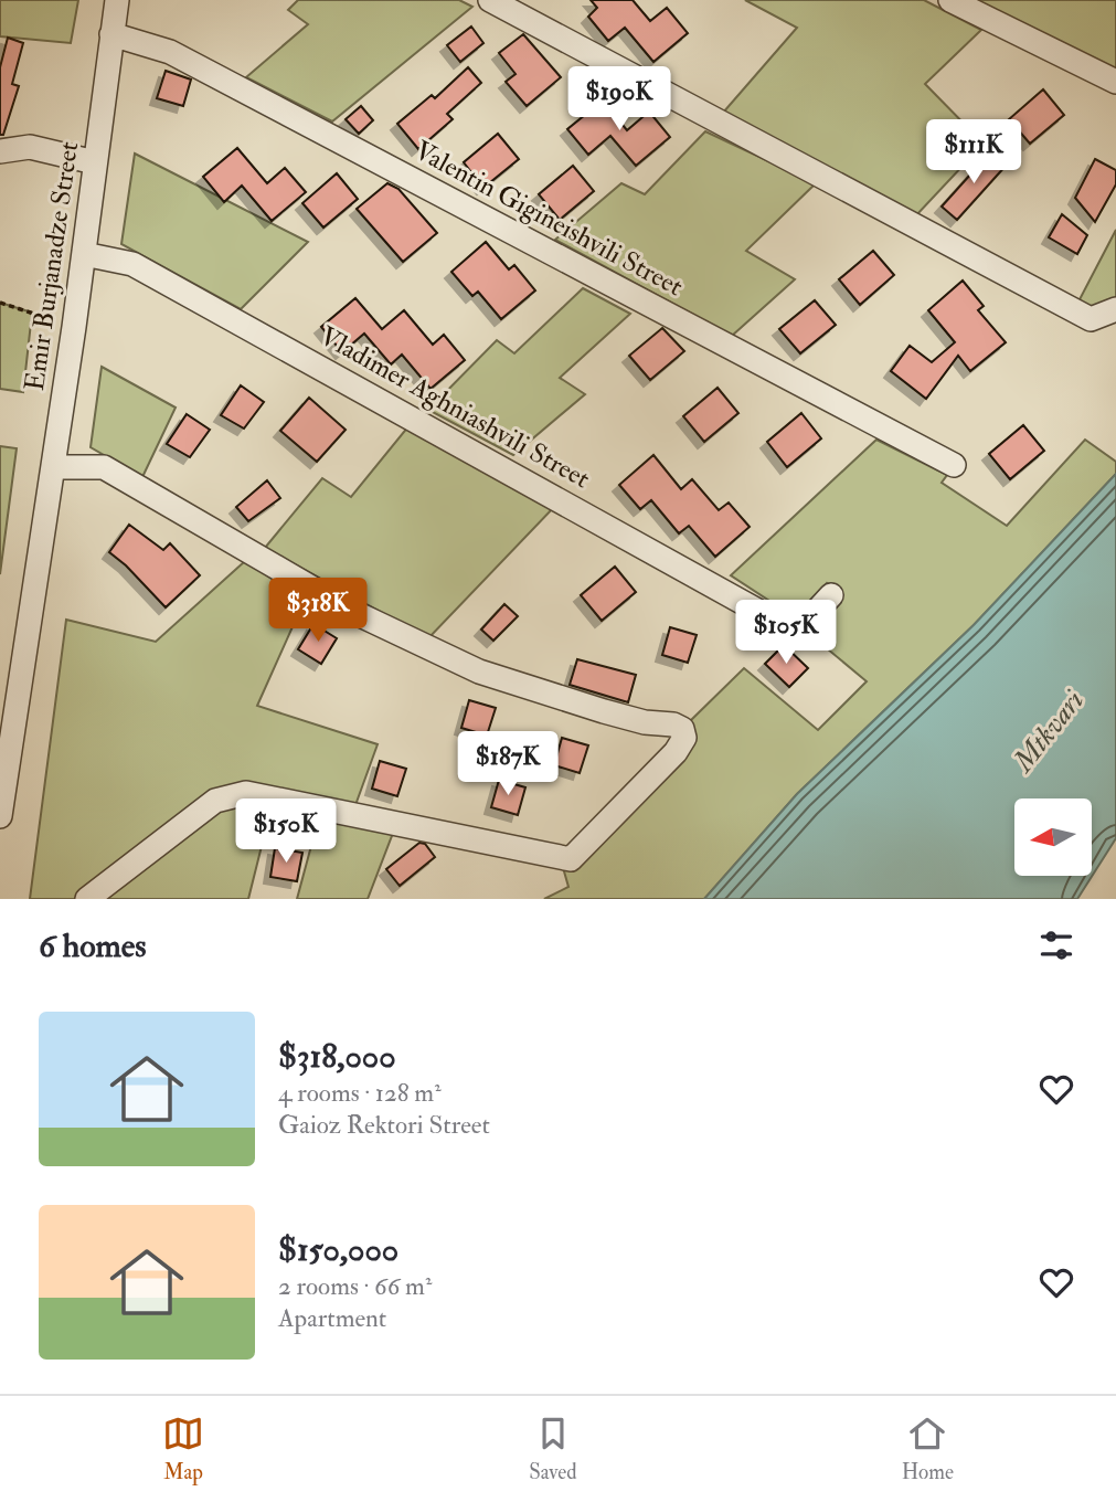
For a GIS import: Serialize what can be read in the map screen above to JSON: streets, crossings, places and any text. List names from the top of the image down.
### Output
{
  "streets": {
    "street": ["Valentin Gigineishvili Street", "Emir Burjanadze Street", "Vladimer Aghniashvili Street"]
  },
  "crossings": [
    ["Valentin Gigineishvili Street", "Emir Burjanadze Street"],
    ["Emir Burjanadze Street", "Vladimer Aghniashvili Street"]
  ],
  "water": ["Mtkvari"],
  "north": "left",
  "page": {
    "price": [
      "$190K",
      "$111K",
      "$318K",
      "$105K",
      "$187K",
      "$150K"
    ],
    "heading": "6 homes",
    "list": [
      {
        "name": "$318,000",
        "note": "4 rooms · 128 m² · Gaioz Rektori Street"
      },
      {
        "name": "$150,000",
        "note": "2 rooms · 66 m² · Apartment"
      }
    ],
    "tabs": ["Map", "Saved", "Home"]
  }
}
